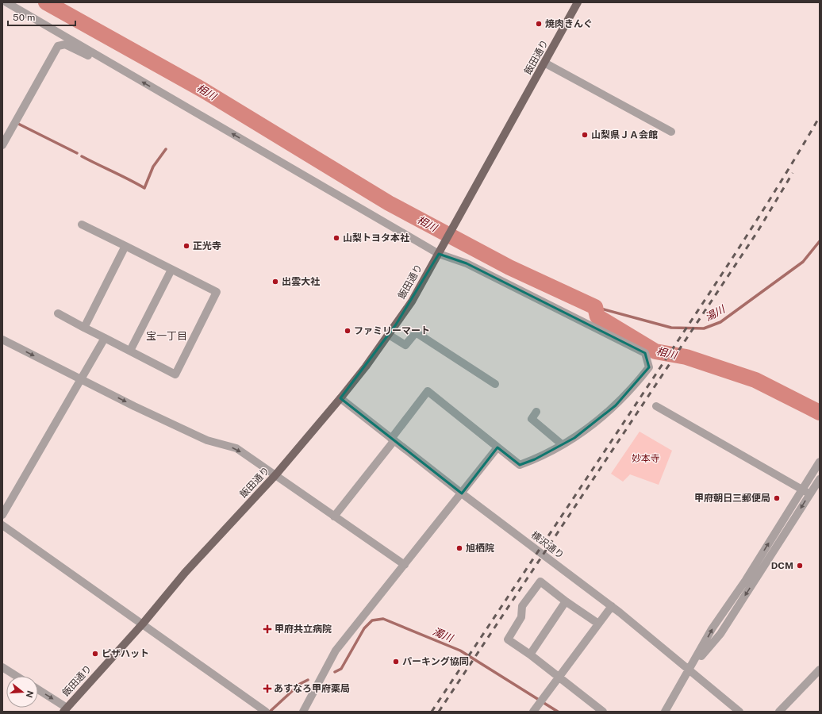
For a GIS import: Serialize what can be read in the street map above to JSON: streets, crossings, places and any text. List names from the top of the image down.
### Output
{
  "streets": {
    "main road": ["飯田通り"],
    "street": ["横沢通り"]
  },
  "crossings": [
    ["飯田通り", "横沢通り"]
  ],
  "districts": ["宝一丁目"],
  "water": ["相川", "湯川", "濁川"],
  "parks": ["妙本寺"],
  "places": {
    "other": [
      "焼肉きんぐ",
      "山梨県ＪＡ会館",
      "山梨トヨタ本社",
      "正光寺",
      "出雲大社",
      "ファミリーマート",
      "甲府朝日三郵便局",
      "旭栖院",
      "DCM",
      "ピザハット",
      "パーキング協同"
    ],
    "health": ["甲府共立病院", "あすなろ甲府薬局"]
  },
  "scale_bar": "50 m",
  "north": "right"
}
